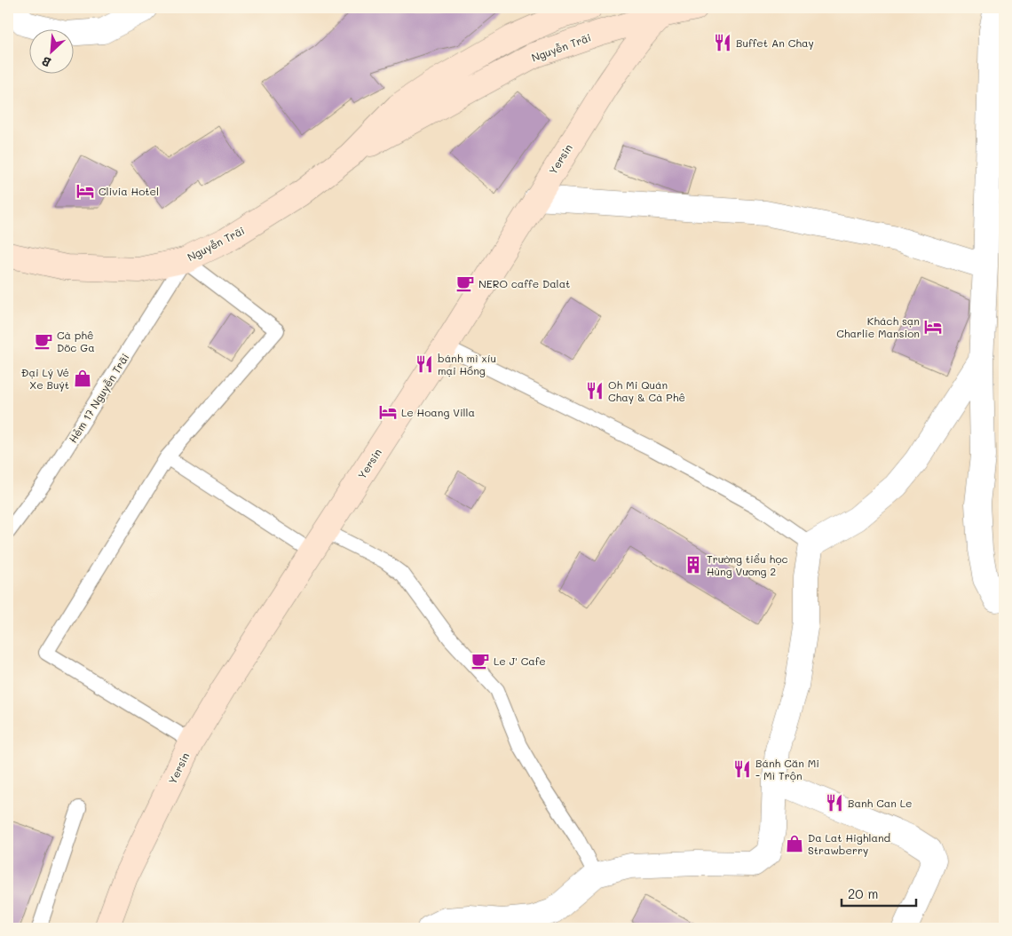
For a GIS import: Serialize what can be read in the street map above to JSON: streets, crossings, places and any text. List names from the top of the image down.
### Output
{
  "streets": {
    "street": ["Nguyễn Trãi", "Yersin"],
    "lane": ["Hẻm 17 Nguyễn Trãi"]
  },
  "crossings": [
    ["Nguyễn Trãi", "Yersin"],
    ["Nguyễn Trãi", "Hẻm 17 Nguyễn Trãi"]
  ],
  "places": {
    "restaurant": [
      "Buffet An Chay",
      "bánh mì xíu mại Hồng",
      "Oh Mi Quán Chay & Cà Phê",
      "Bánh Căn Mi - Mì Trộn",
      "Banh Can Le"
    ],
    "hotel": ["Clivia Hotel", "Khách sạn Charlie Mansion", "Le Hoang Villa"],
    "cafe": ["NERO caffe Dalat", "Cà phê Dõc Ga", "Le J' Cafe"],
    "shop": ["Đại Lý Vé Xe Buýt", "Da Lat Highland Strawberry"],
    "building": ["Trường tiểu học Hùng Vương 2"]
  },
  "scale_bar": "20 m",
  "north": "bottom left"
}
